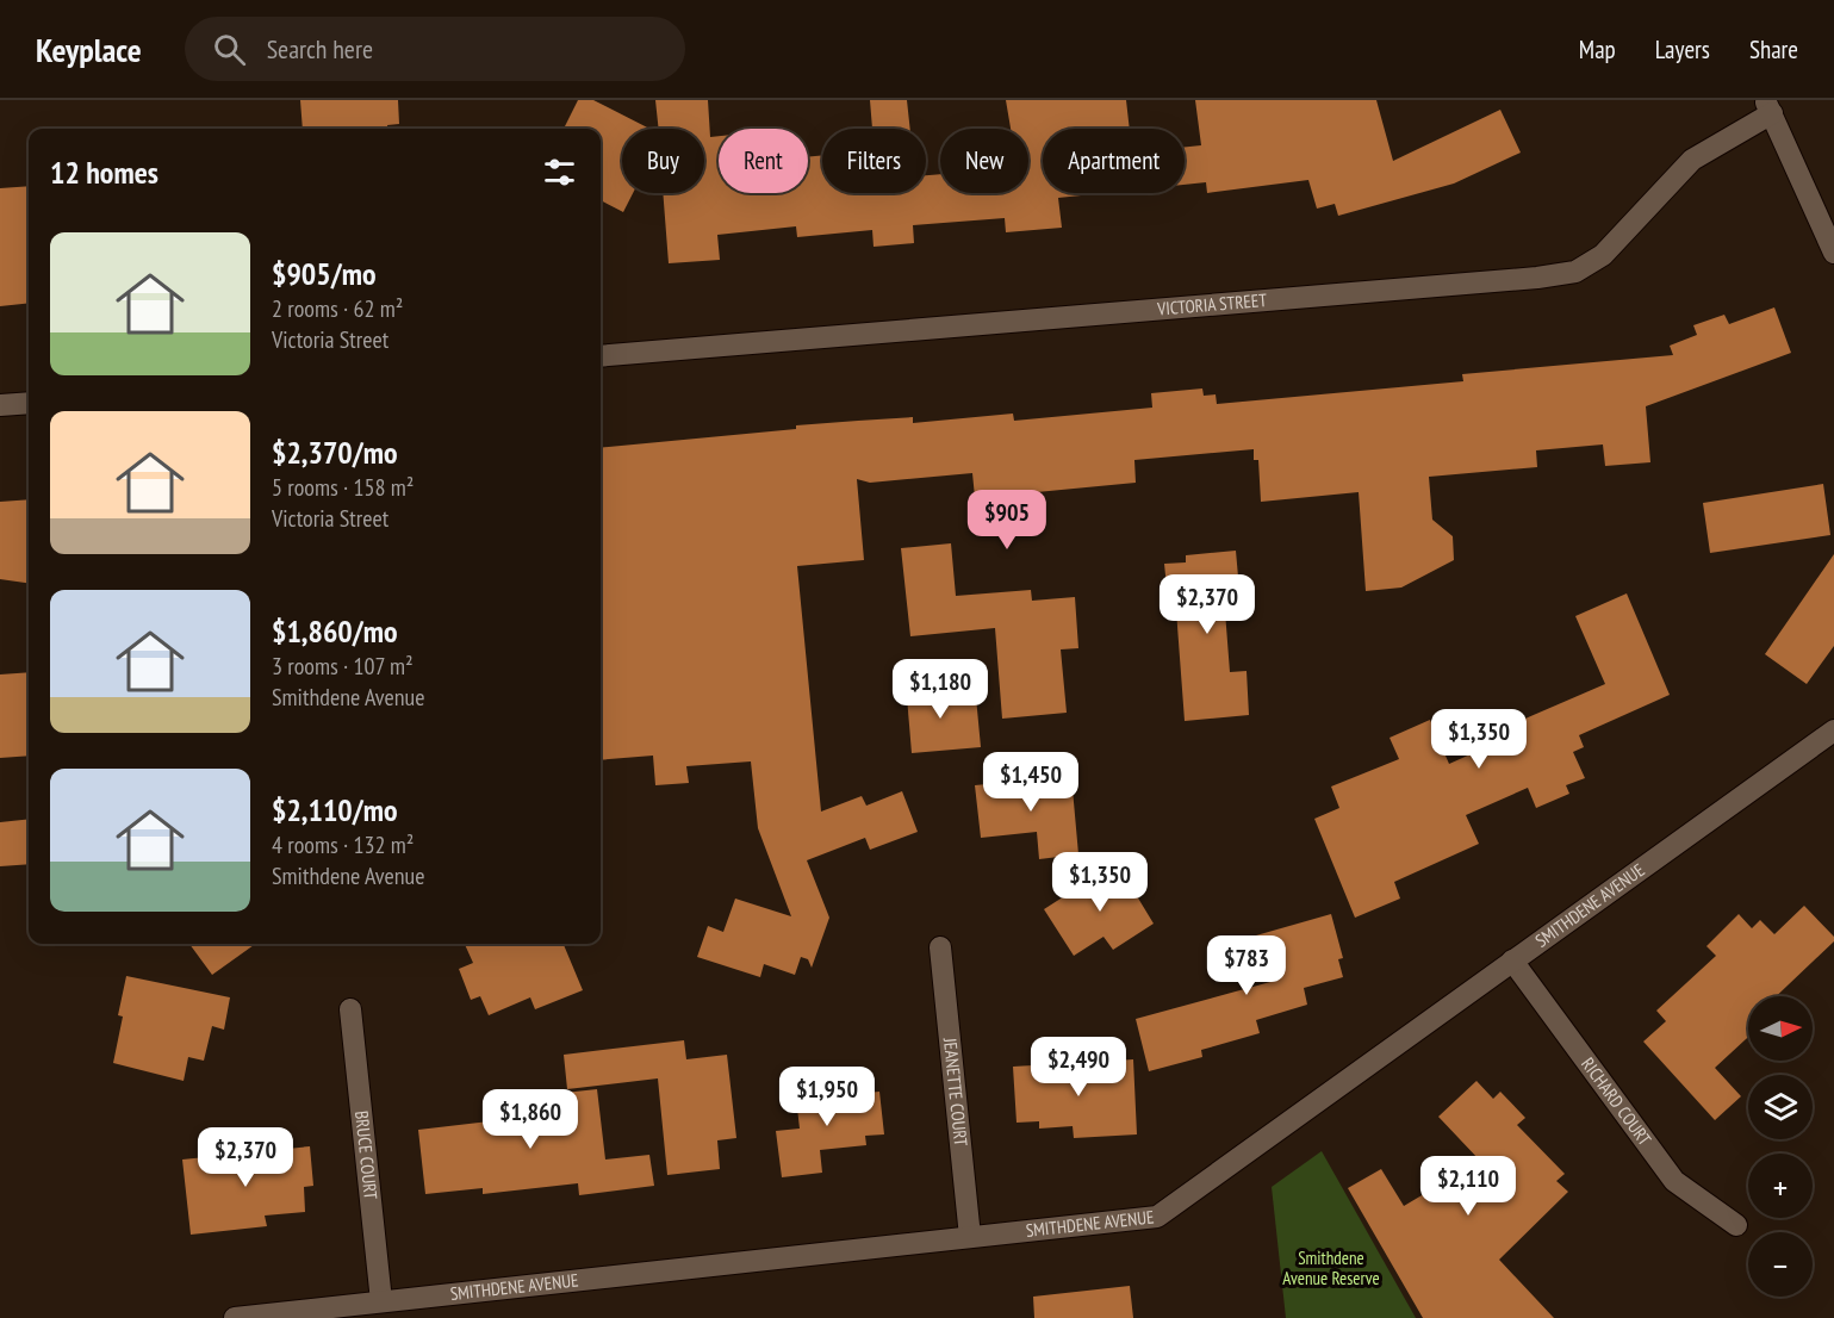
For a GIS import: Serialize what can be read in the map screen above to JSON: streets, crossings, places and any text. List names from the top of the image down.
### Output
{
  "streets": {
    "street": [
      "VICTORIA STREET",
      "SMITHDENE AVENUE",
      "JEANETTE COURT",
      "RICHARD COURT",
      "BRUCE COURT"
    ]
  },
  "crossings": [
    ["SMITHDENE AVENUE", "JEANETTE COURT"],
    ["SMITHDENE AVENUE", "RICHARD COURT"],
    ["SMITHDENE AVENUE", "BRUCE COURT"]
  ],
  "parks": ["Smithdene Avenue Reserve"],
  "north": "right",
  "page": {
    "header": "Keyplace",
    "search": "Search here",
    "nav": ["Map", "Layers", "Share"],
    "chip": [
      "Buy",
      "Rent",
      "Filters",
      "New",
      "Apartment"
    ],
    "heading": "12 homes",
    "list": [
      {
        "name": "$905/mo",
        "note": "2 rooms · 62 m² · Victoria Street"
      },
      {
        "name": "$2,370/mo",
        "note": "5 rooms · 158 m² · Victoria Street"
      },
      {
        "name": "$1,860/mo",
        "note": "3 rooms · 107 m² · Smithdene Avenue"
      },
      {
        "name": "$2,110/mo",
        "note": "4 rooms · 132 m² · Smithdene Avenue"
      }
    ],
    "price": [
      "$905",
      "$2,370",
      "$1,180",
      "$1,350",
      "$1,450",
      "$1,350",
      "$783",
      "$2,490",
      "$1,950",
      "$1,860",
      "$2,370",
      "$2,110"
    ],
    "map_buttons": ["+", "−"]
  }
}
